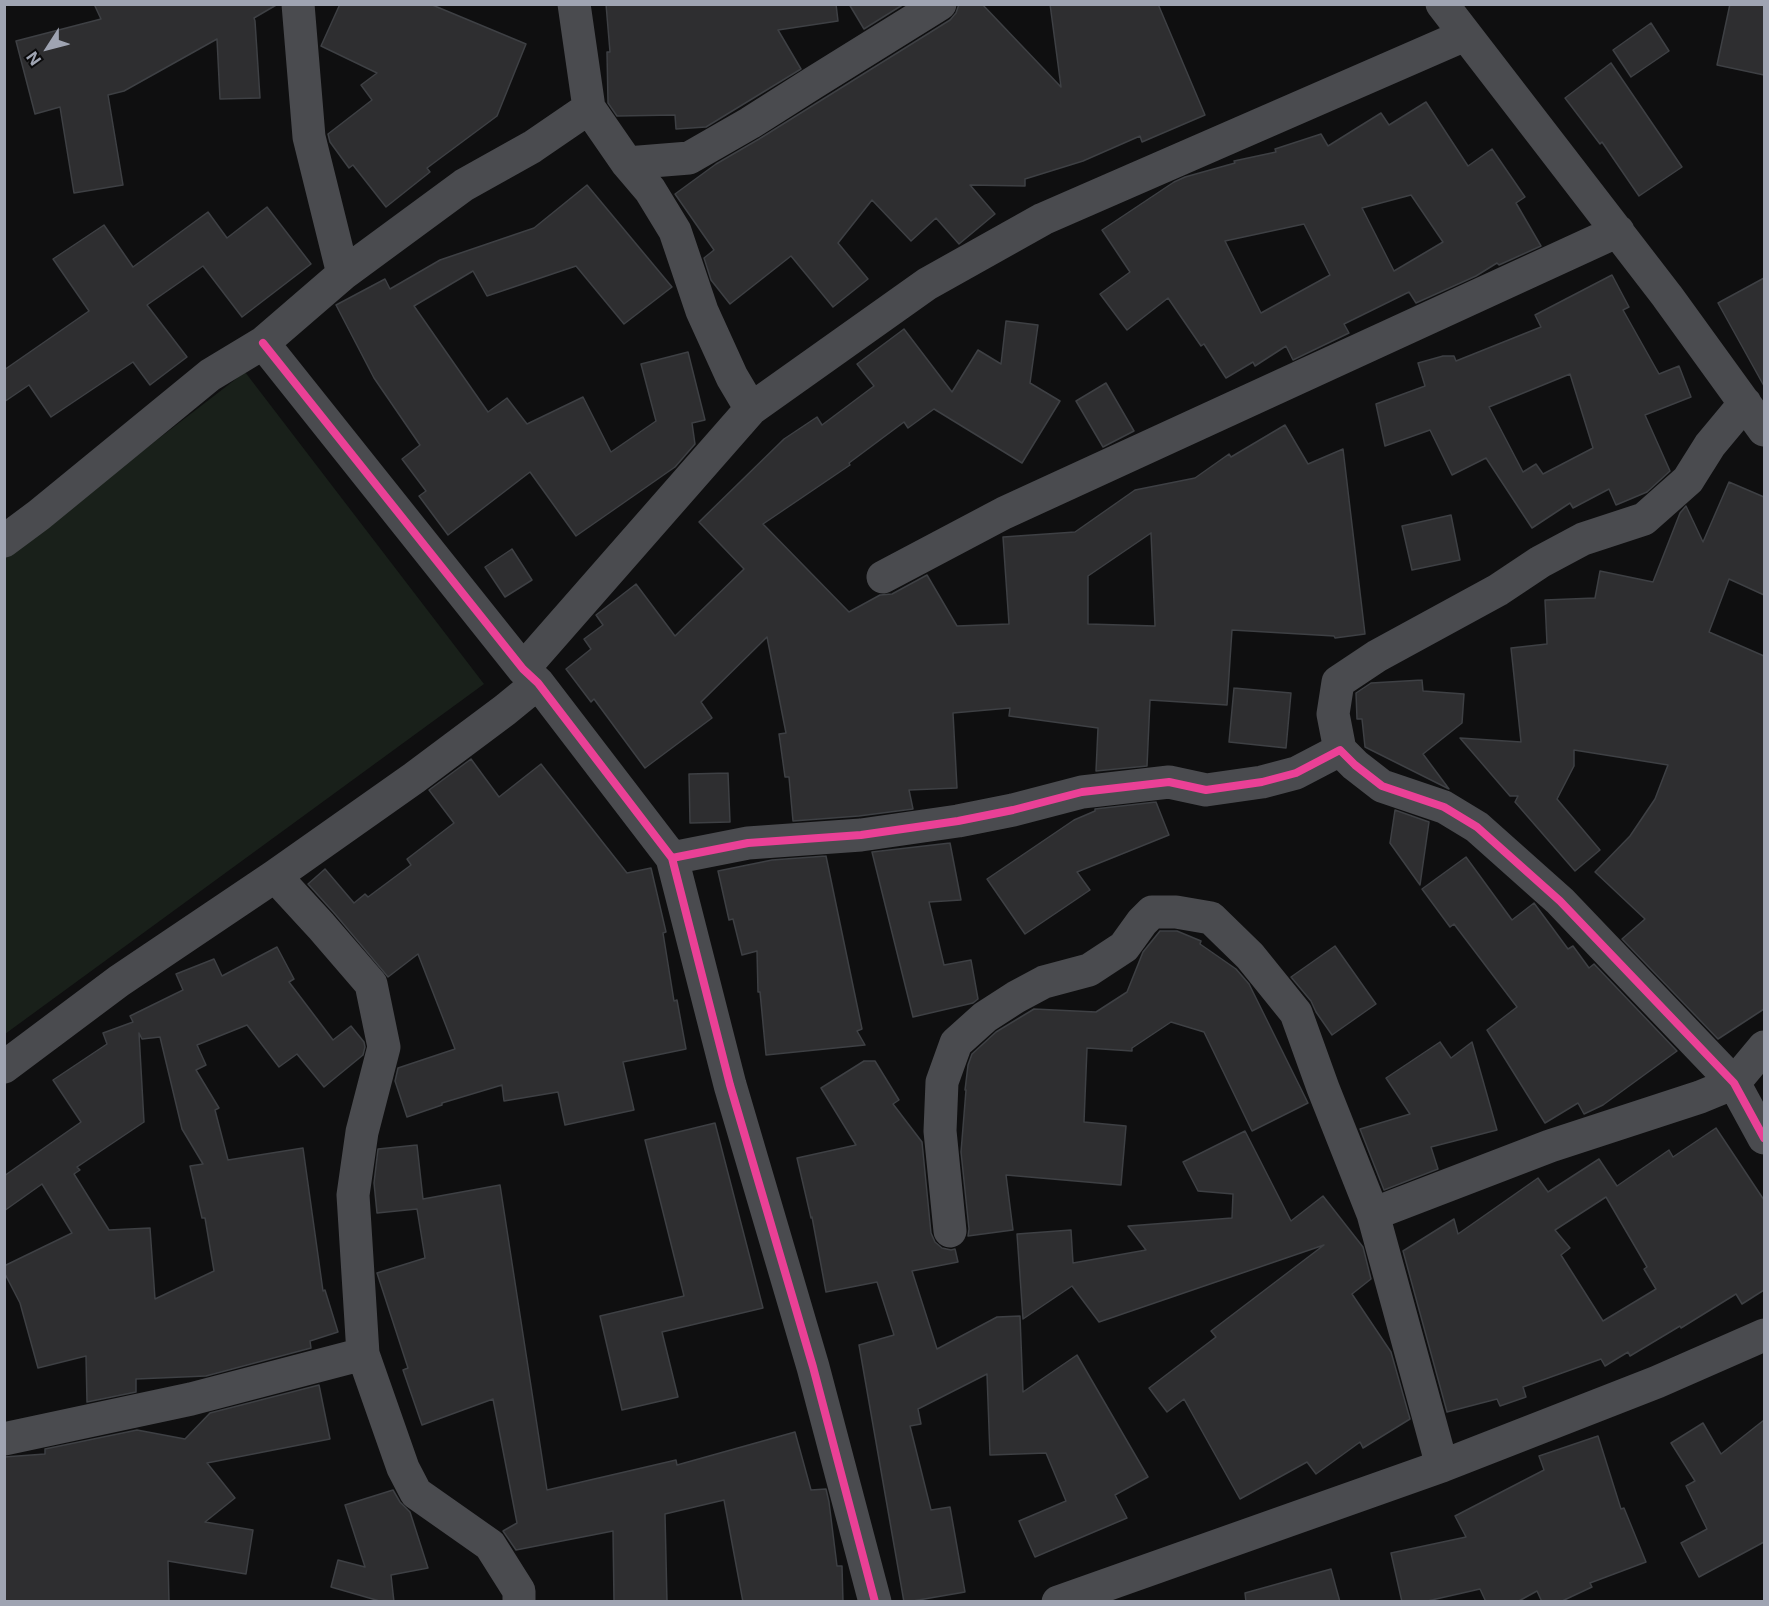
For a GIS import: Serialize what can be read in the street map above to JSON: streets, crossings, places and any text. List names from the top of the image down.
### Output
{
  "north": "bottom left"
}
